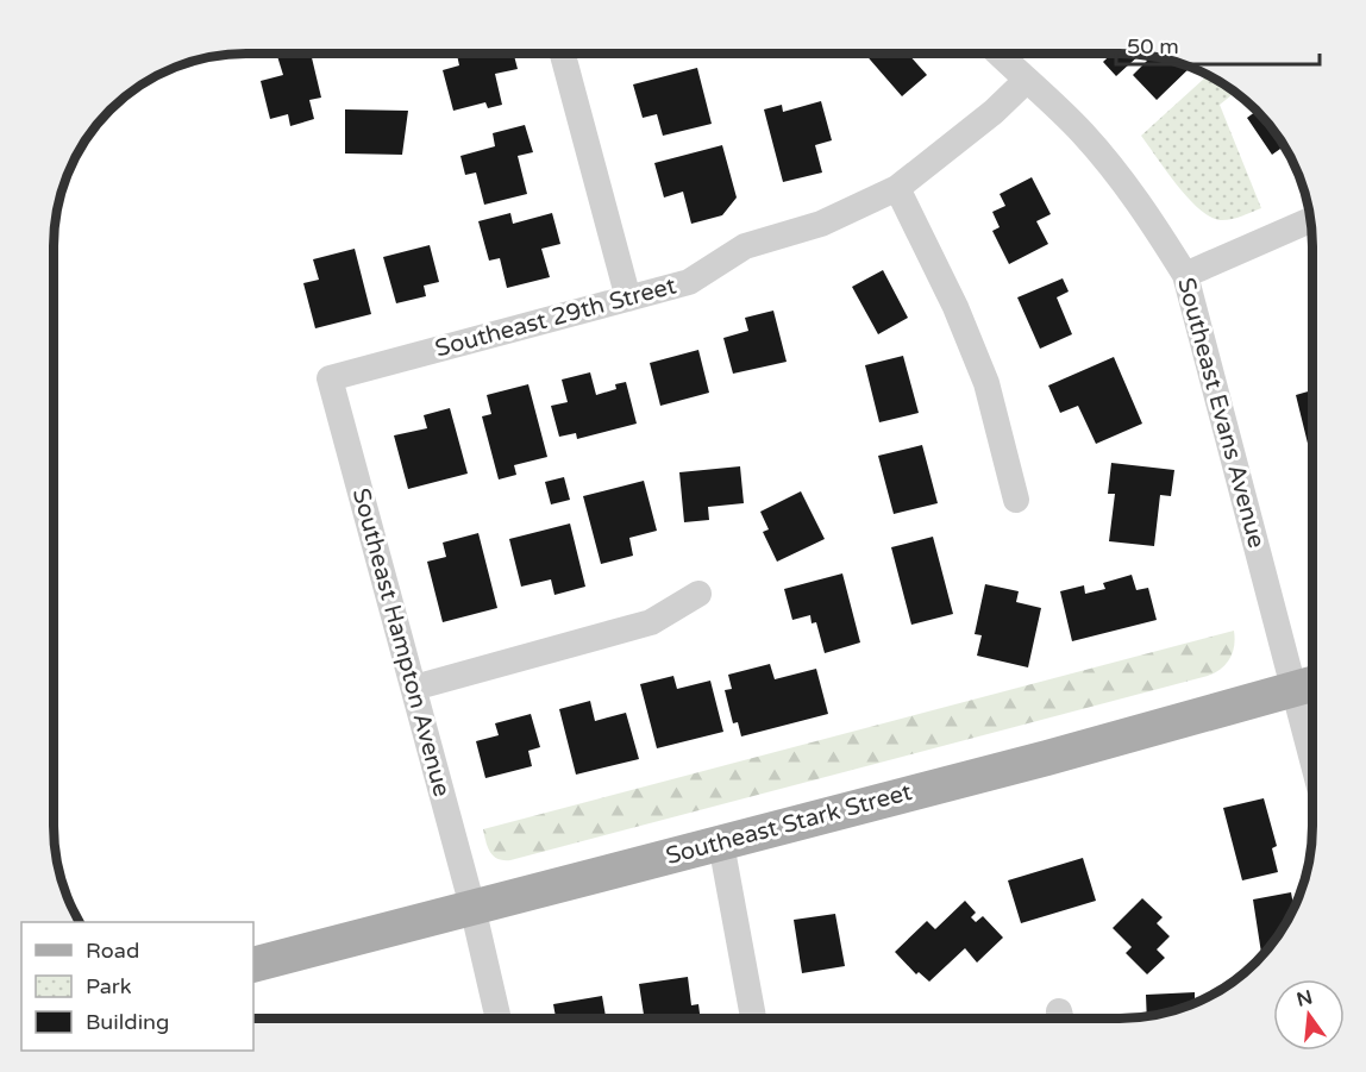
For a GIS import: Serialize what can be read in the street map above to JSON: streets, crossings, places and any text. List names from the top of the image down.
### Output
{
  "streets": {
    "main road": ["Southeast Stark Street"],
    "street": ["Southeast 29th Street", "Southeast Evans Avenue", "Southeast Hampton Avenue"]
  },
  "crossings": [
    ["Southeast 29th Street", "Southeast Evans Avenue"],
    ["Southeast 29th Street", "Southeast Hampton Avenue"],
    ["Southeast Evans Avenue", "Southeast Stark Street"],
    ["Southeast Hampton Avenue", "Southeast Stark Street"]
  ],
  "legend": ["Road", "Park", "Building"],
  "scale_bar": "50 m",
  "north": "top"
}
